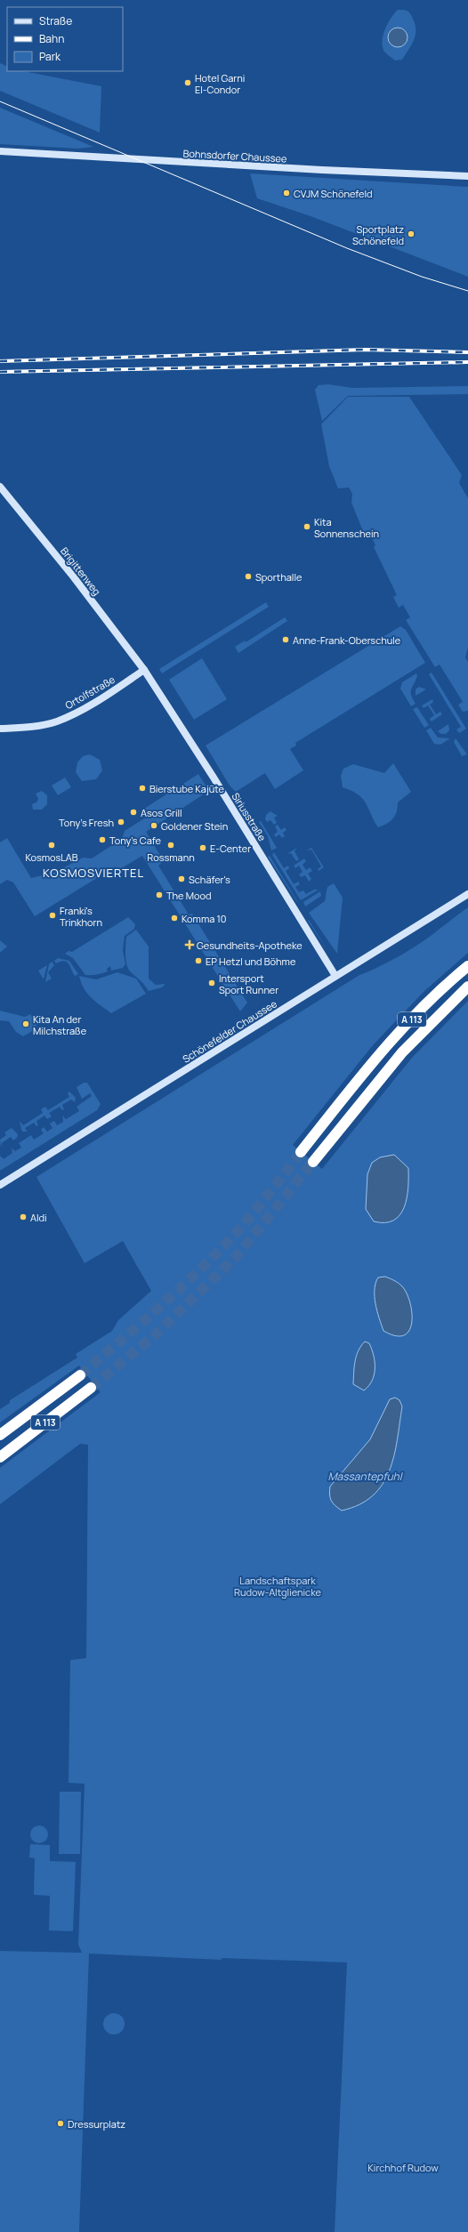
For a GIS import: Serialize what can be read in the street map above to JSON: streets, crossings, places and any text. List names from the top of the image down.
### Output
{
  "streets": {
    "highway": ["A 113"],
    "street": [
      "Bohnsdorfer Chaussee",
      "Brigittenweg",
      "Ortolfstraße",
      "Siriusstraße",
      "Schönefelder Chaussee"
    ]
  },
  "crossings": [
    ["Brigittenweg", "Ortolfstraße"],
    ["Brigittenweg", "Siriusstraße"],
    ["Ortolfstraße", "Siriusstraße"],
    ["Siriusstraße", "Schönefelder Chaussee"]
  ],
  "districts": ["KOSMOSVIERTEL"],
  "water": ["Massantepfuhl"],
  "parks": ["Landschaftspark Rudow-Altglienicke", "Kirchhof Rudow"],
  "places": {
    "other": [
      "Hotel Garni El-Condor",
      "CVJM Schönefeld",
      "Sportplatz Schönefeld",
      "Kita Sonnenschein",
      "Sporthalle",
      "Anne-Frank-Oberschule",
      "Bierstube Kajüte",
      "Asos Grill",
      "Tony's Fresh",
      "Goldener Stein",
      "Tony's Cafe",
      "KosmosLAB",
      "Rossmann",
      "E-Center",
      "Schäfer's",
      "The Mood",
      "Franki's Trinkhorn",
      "Komma 10",
      "EP Hetzl und Böhme",
      "Intersport Sport Runner",
      "Kita An der Milchstraße",
      "Aldi",
      "Dressurplatz"
    ],
    "health": ["Gesundheits-Apotheke"]
  },
  "legend": ["Straße", "Bahn", "Park"]
}
